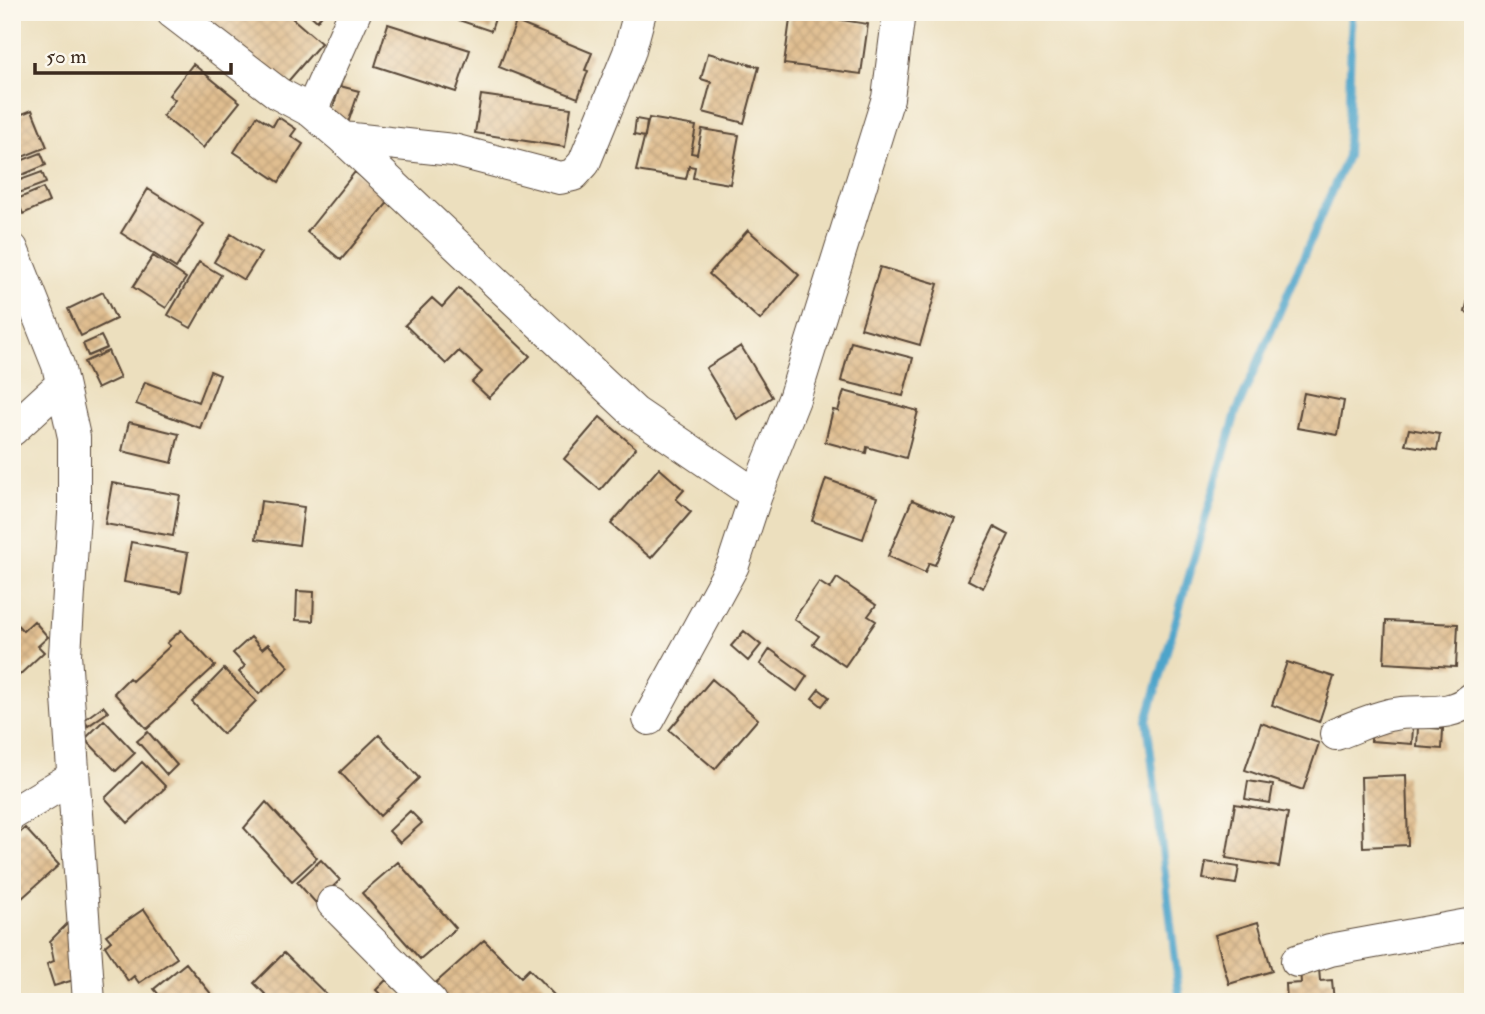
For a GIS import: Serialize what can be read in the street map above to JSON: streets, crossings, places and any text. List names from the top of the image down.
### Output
{
  "scale_bar": "50 m"
}
